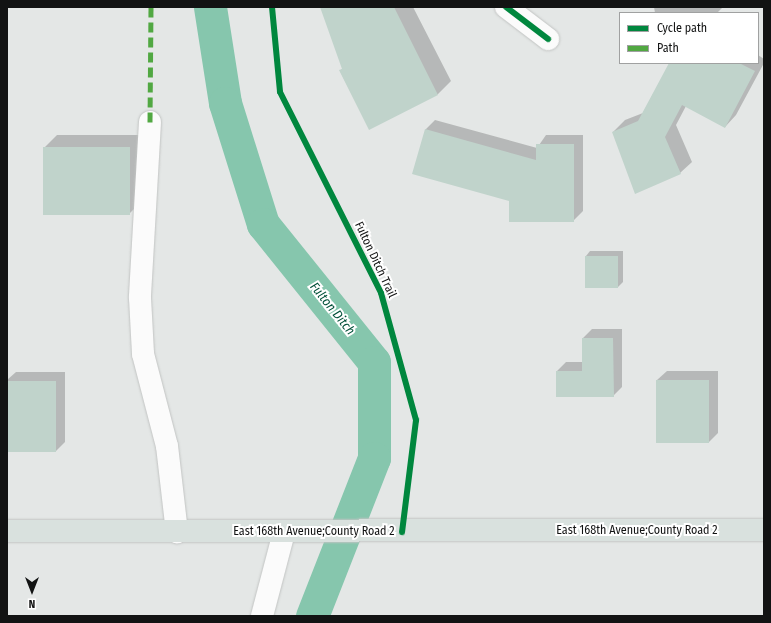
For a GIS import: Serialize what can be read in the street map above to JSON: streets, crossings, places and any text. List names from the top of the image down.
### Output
{
  "streets": {
    "main road": ["East 168th Avenue;County Road 2"],
    "cycle path": ["Fulton Ditch Trail"]
  },
  "water": ["Fulton Ditch"],
  "legend": ["Cycle path", "Path"],
  "north": "bottom"
}
